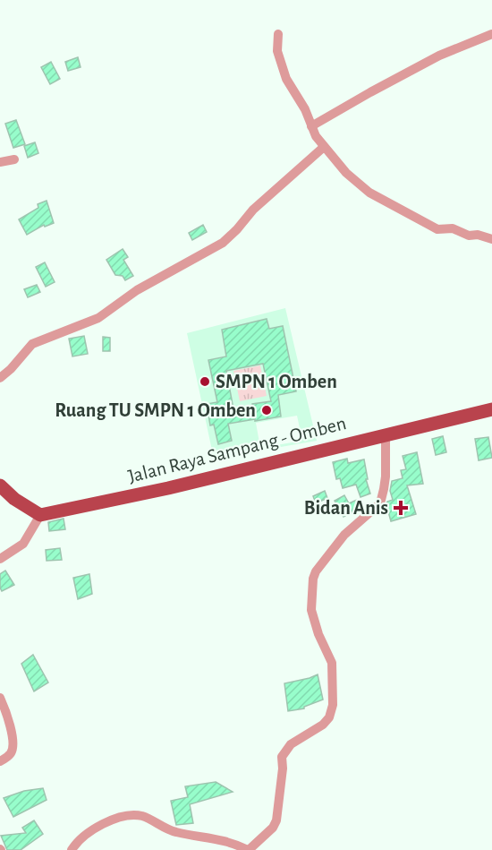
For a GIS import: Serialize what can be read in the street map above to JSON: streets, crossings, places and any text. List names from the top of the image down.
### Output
{
  "streets": {
    "main road": ["Jalan Raya Sampang - Omben"]
  },
  "places": {
    "other": ["SMPN 1 Omben", "Ruang TU SMPN 1 Omben"],
    "health": ["Bidan Anis"]
  }
}
